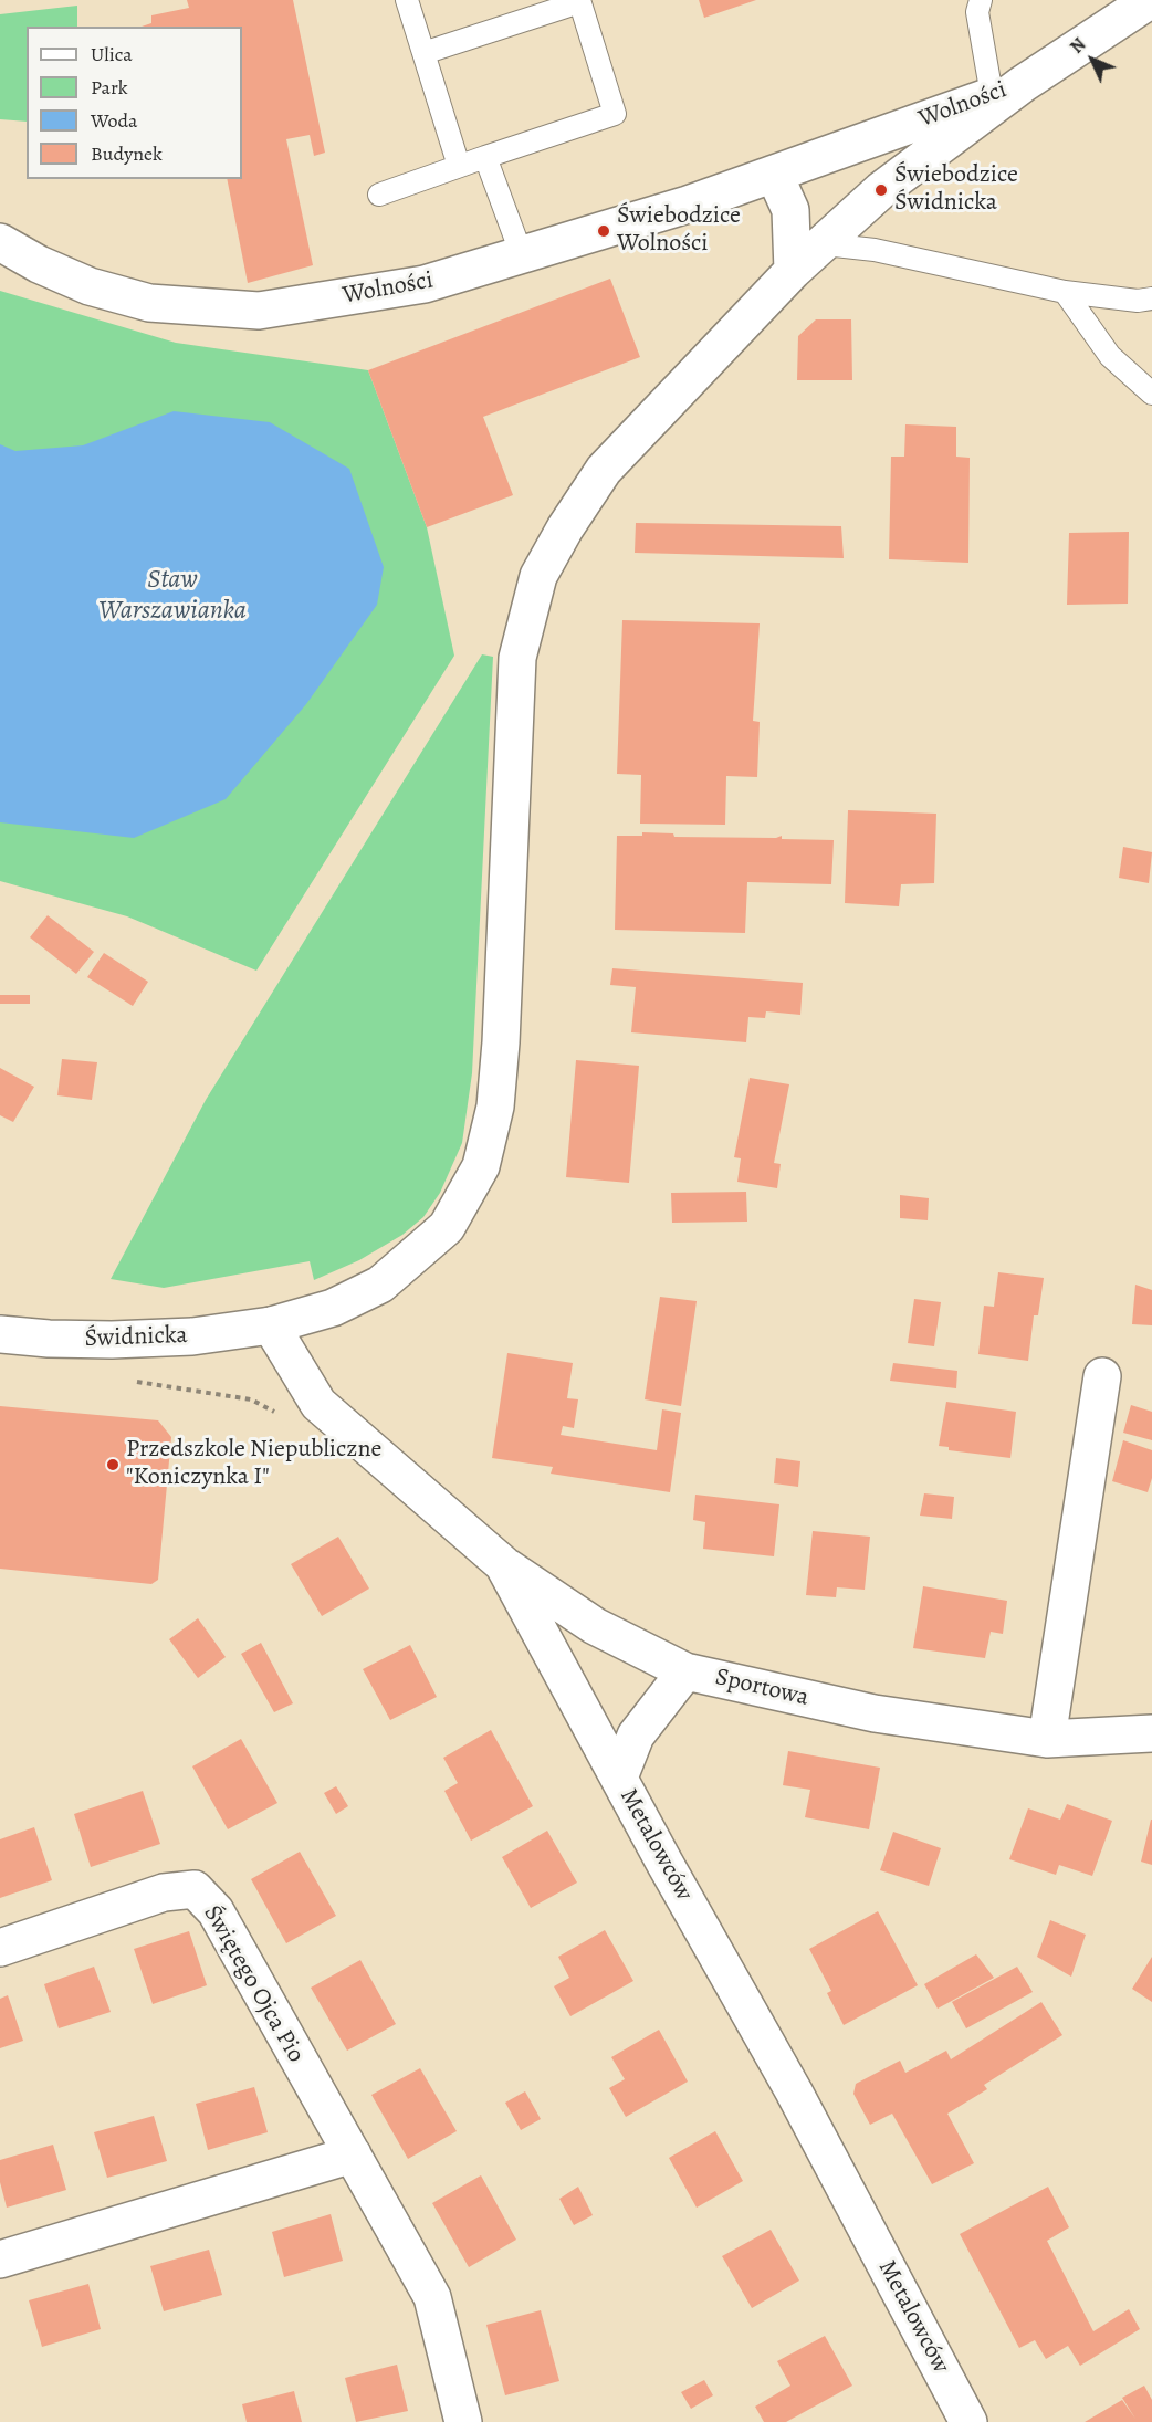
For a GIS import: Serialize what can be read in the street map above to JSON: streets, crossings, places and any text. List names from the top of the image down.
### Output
{
  "streets": {
    "street": [
      "Wolności",
      "Świdnicka",
      "Sportowa",
      "Metalowców",
      "Świętego Ojca Pio"
    ]
  },
  "crossings": [
    ["Wolności", "Świdnicka"],
    ["Świdnicka", "Metalowców"],
    ["Sportowa", "Metalowców"]
  ],
  "water": ["Staw Warszawianka"],
  "places": ["Świebodzice Świdnicka", "Świebodzice Wolności", "Przedszkole Niepubliczne \"Koniczynka I\""],
  "legend": [
    "Ulica",
    "Park",
    "Woda",
    "Budynek"
  ],
  "north": "top left"
}
